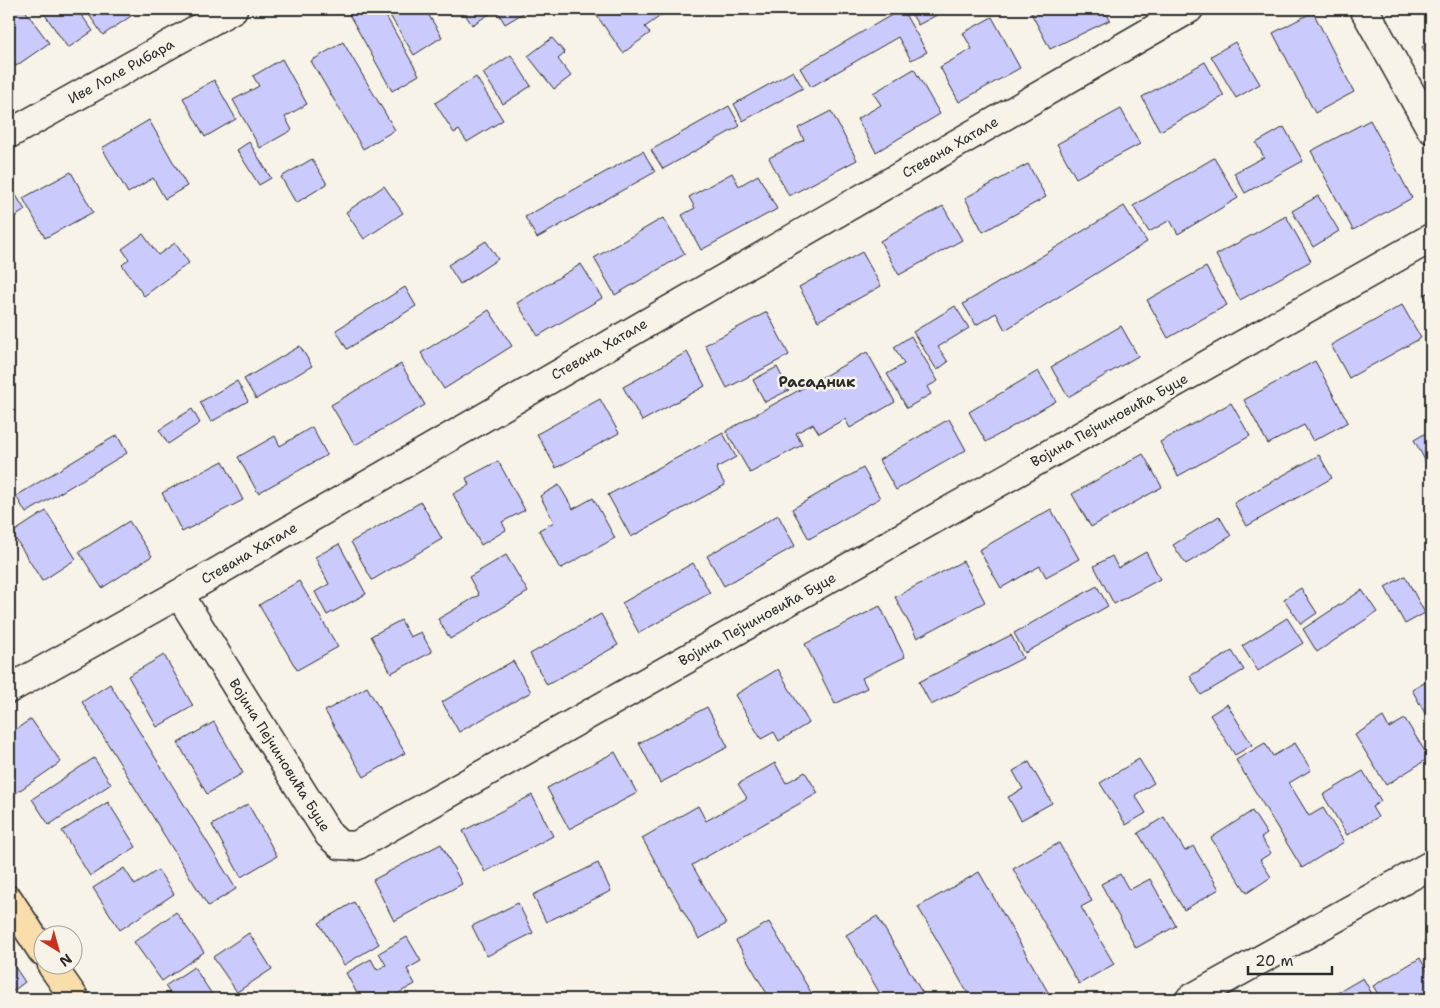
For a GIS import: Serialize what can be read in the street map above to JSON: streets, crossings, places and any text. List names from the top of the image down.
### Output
{
  "streets": {
    "street": ["Иве Лоле Рибара", "Стевана Хатале", "Војина Пејчиновића Буце"]
  },
  "crossings": [
    ["Стевана Хатале", "Војина Пејчиновића Буце"]
  ],
  "districts": ["Расадник"],
  "scale_bar": "20 m",
  "north": "bottom right"
}
